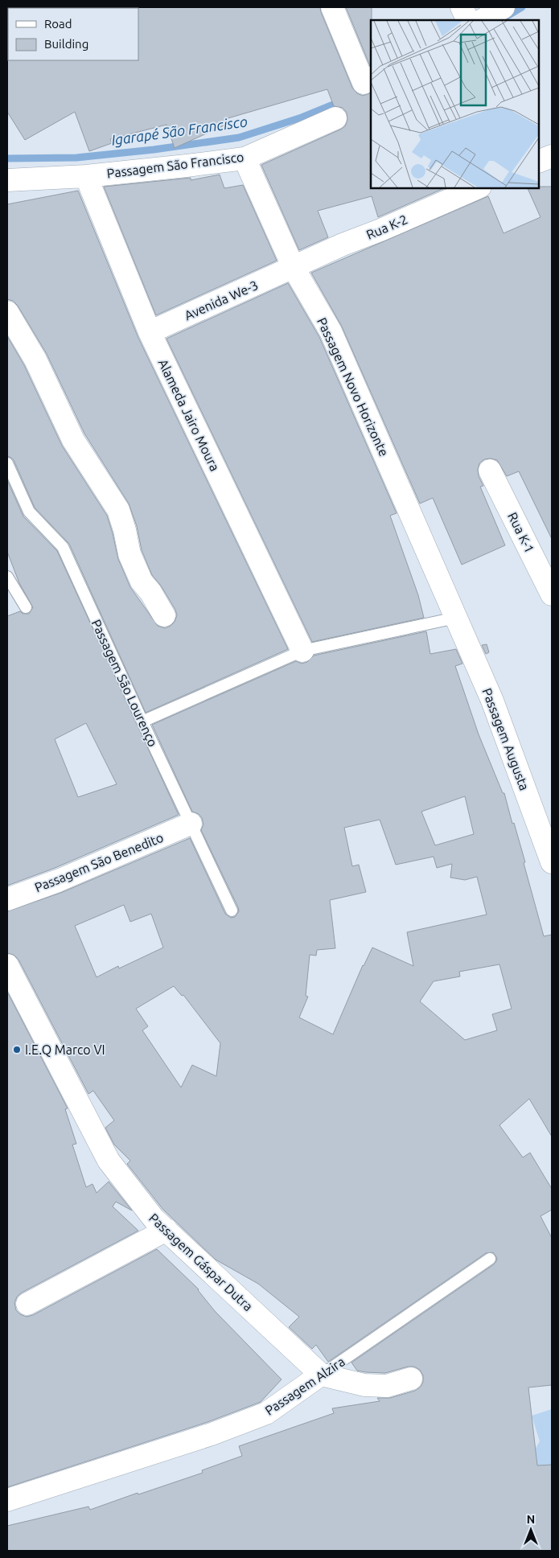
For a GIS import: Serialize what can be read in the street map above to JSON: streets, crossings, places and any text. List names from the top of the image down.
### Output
{
  "streets": {
    "street": [
      "Passagem São Francisco",
      "Rua K-2",
      "Avenida We-3",
      "Passagem Novo Horizonte",
      "Alameda Jairo Moura",
      "Rua K-1",
      "Passagem Augusta",
      "Passagem São Benedito",
      "Passagem Gáspar Dutra",
      "Passagem Alzira"
    ],
    "lane": ["Passagem São Lourenço"]
  },
  "crossings": [
    ["Passagem São Francisco", "Passagem Novo Horizonte"],
    ["Passagem São Francisco", "Alameda Jairo Moura"],
    ["Rua K-2", "Avenida We-3"],
    ["Rua K-2", "Passagem Novo Horizonte"],
    ["Avenida We-3", "Passagem Novo Horizonte"],
    ["Avenida We-3", "Alameda Jairo Moura"],
    ["Passagem Novo Horizonte", "Passagem Augusta"],
    ["Passagem São Lourenço", "Passagem São Benedito"],
    ["Passagem Gáspar Dutra", "Passagem Alzira"]
  ],
  "water": ["Igarapé São Francisco"],
  "places": ["I.E.Q Marco VI"],
  "legend": ["Road", "Building"],
  "north": "top"
}
